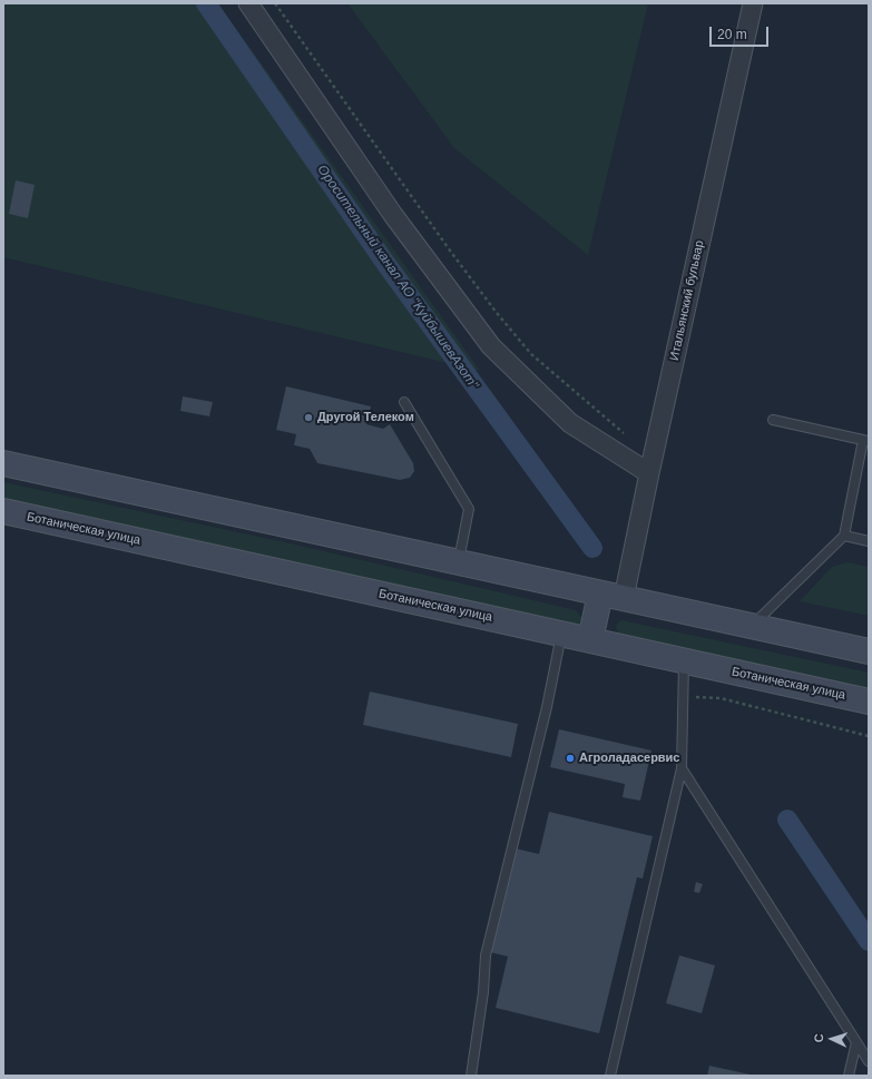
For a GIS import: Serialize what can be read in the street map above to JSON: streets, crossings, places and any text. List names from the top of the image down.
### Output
{
  "streets": {
    "main road": ["Ботаническая улица"],
    "street": ["Итальянский бульвар"]
  },
  "water": ["Оросительный канал АО \"КуйбышевАзот\""],
  "places": ["Другой Телеком", "Агроладасервис"],
  "scale_bar": "20 m",
  "north": "left"
}
